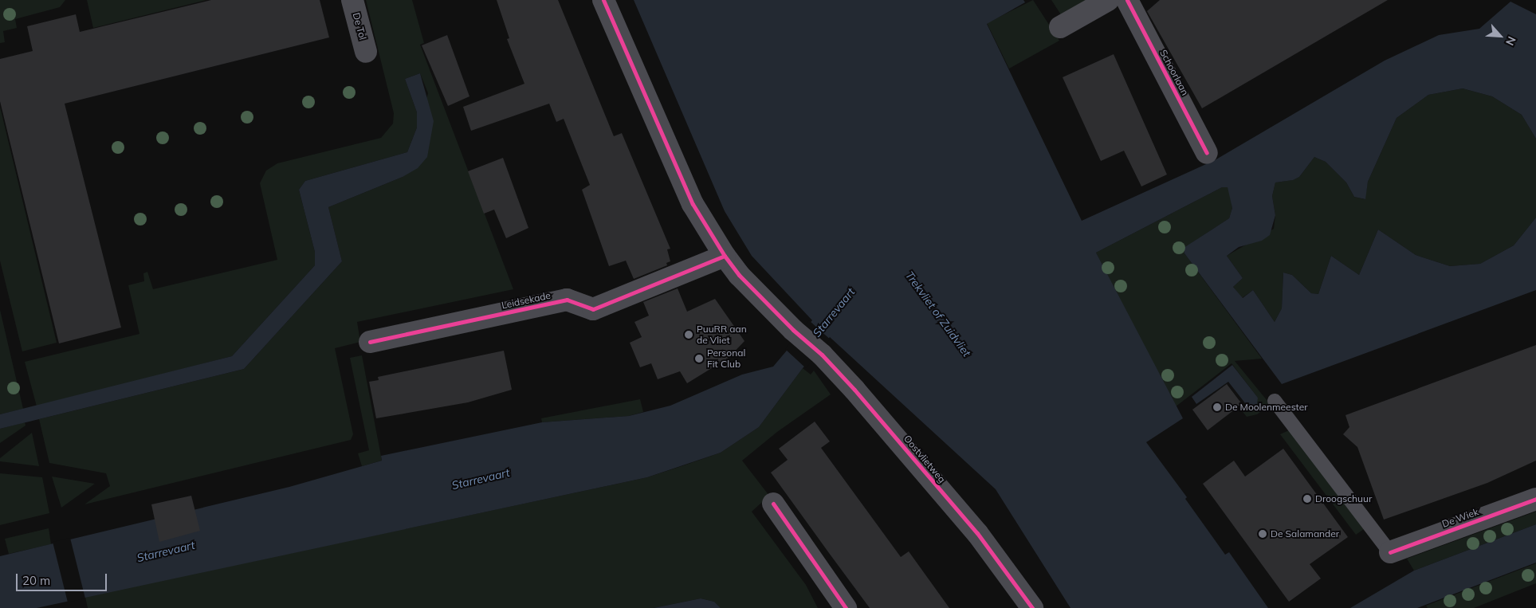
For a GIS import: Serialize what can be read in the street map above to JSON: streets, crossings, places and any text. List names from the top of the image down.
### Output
{
  "streets": {
    "street": [
      "De Tol",
      "Schoorlaan",
      "Leidsekade",
      "Oostvlietweg",
      "De Wiek"
    ]
  },
  "crossings": [
    ["Leidsekade", "Oostvlietweg"]
  ],
  "water": ["Starrevaart", "Trekvliet of Zuidvliet"],
  "places": [
    "PuuRR aan de Vliet",
    "Personal Fit Club",
    "De Moolenmeester",
    "Droogschuur",
    "De Salamander"
  ],
  "scale_bar": "20 m",
  "north": "bottom right"
}
